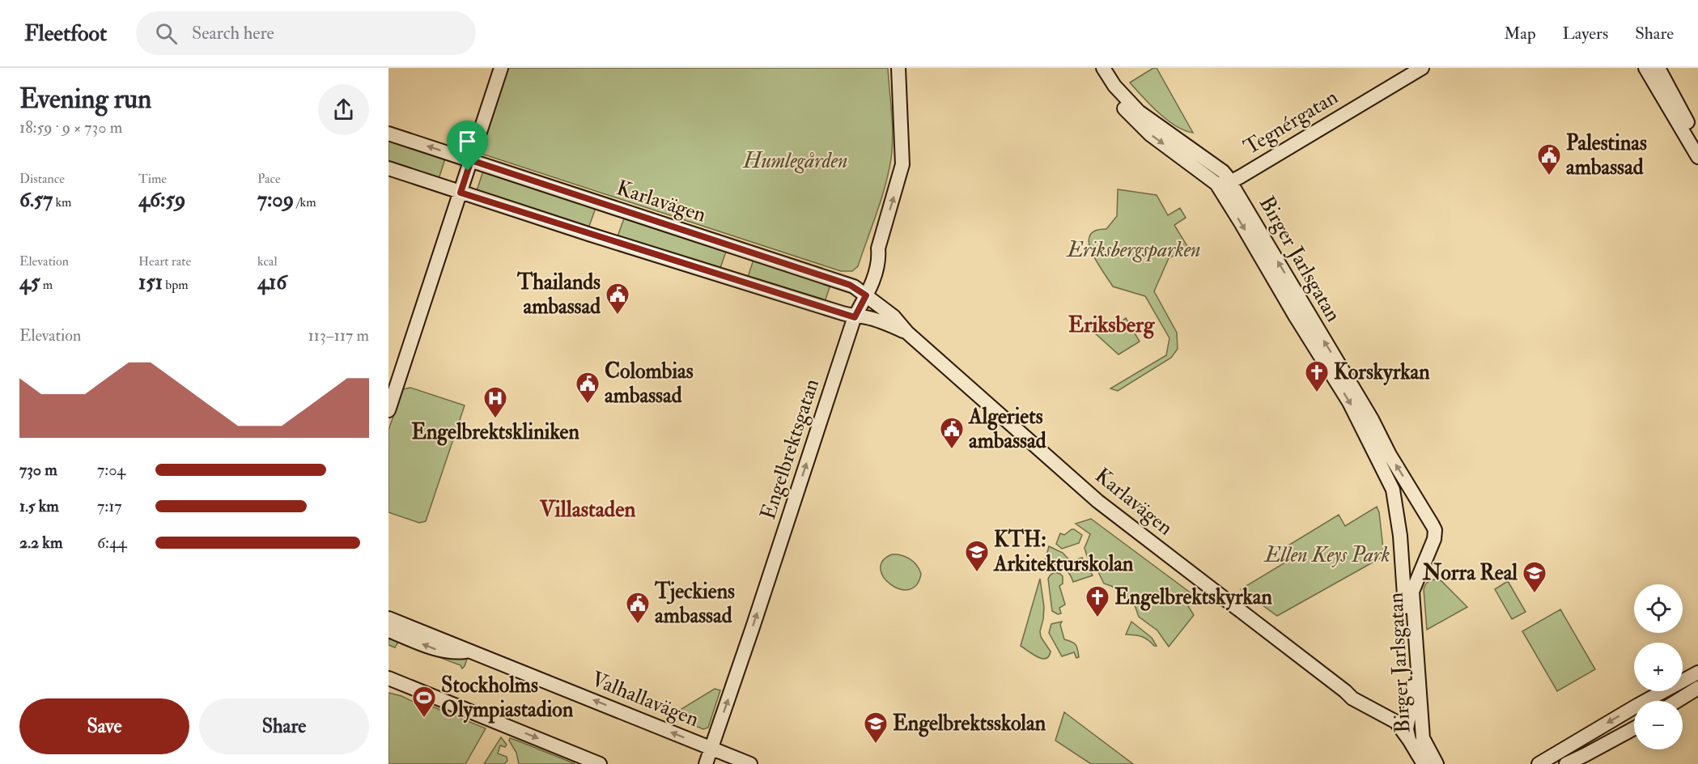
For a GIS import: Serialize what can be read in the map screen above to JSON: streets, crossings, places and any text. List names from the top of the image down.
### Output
{
  "streets": {
    "street": [
      "Tegnérgatan",
      "Karlavägen",
      "Birger Jarlsgatan",
      "Engelbrektsgatan",
      "Valhallavägen"
    ]
  },
  "crossings": [
    ["Tegnérgatan", "Birger Jarlsgatan"],
    ["Karlavägen", "Birger Jarlsgatan"],
    ["Karlavägen", "Engelbrektsgatan"],
    ["Engelbrektsgatan", "Valhallavägen"]
  ],
  "one_way": ["Engelbrektsgatan"],
  "districts": ["Eriksberg", "Villastaden"],
  "parks": ["Humlegården", "Eriksbergsparken", "Ellen Keys Park"],
  "places": {
    "public building": [
      "Palestinas ambassad",
      "Thailands ambassad",
      "Colombias ambassad",
      "Algeriets ambassad",
      "Tjeckiens ambassad"
    ],
    "church": ["Korskyrkan", "Engelbrektskyrkan"],
    "hospital": ["Engelbrektskliniken"],
    "school or university": ["KTH: Arkitekturskolan", "Norra Real", "Engelbrektsskolan"],
    "sports": ["Stockholms Olympiastadion"]
  },
  "page": {
    "header": "Fleetfoot",
    "search": "Search here",
    "nav": ["Map", "Layers", "Share"],
    "heading": ["Evening run", "18:59 · 9 × 730 m"],
    "stats": [
      ["Distance", "6.57 km"],
      ["Time", "46:59"],
      ["Pace", "7:09 /km"],
      ["Elevation", "45 m"],
      ["Heart rate", "151 bpm"],
      ["kcal", "416"]
    ],
    "chart": ["Elevation", "113–117 m"],
    "list": [
      {
        "name": "730 m",
        "note": "7:04"
      },
      {
        "name": "1.5 km",
        "note": "7:17"
      },
      {
        "name": "2.2 km",
        "note": "6:44"
      }
    ],
    "map_buttons": ["+", "−"],
    "buttons": ["Save", "Share"]
  }
}
